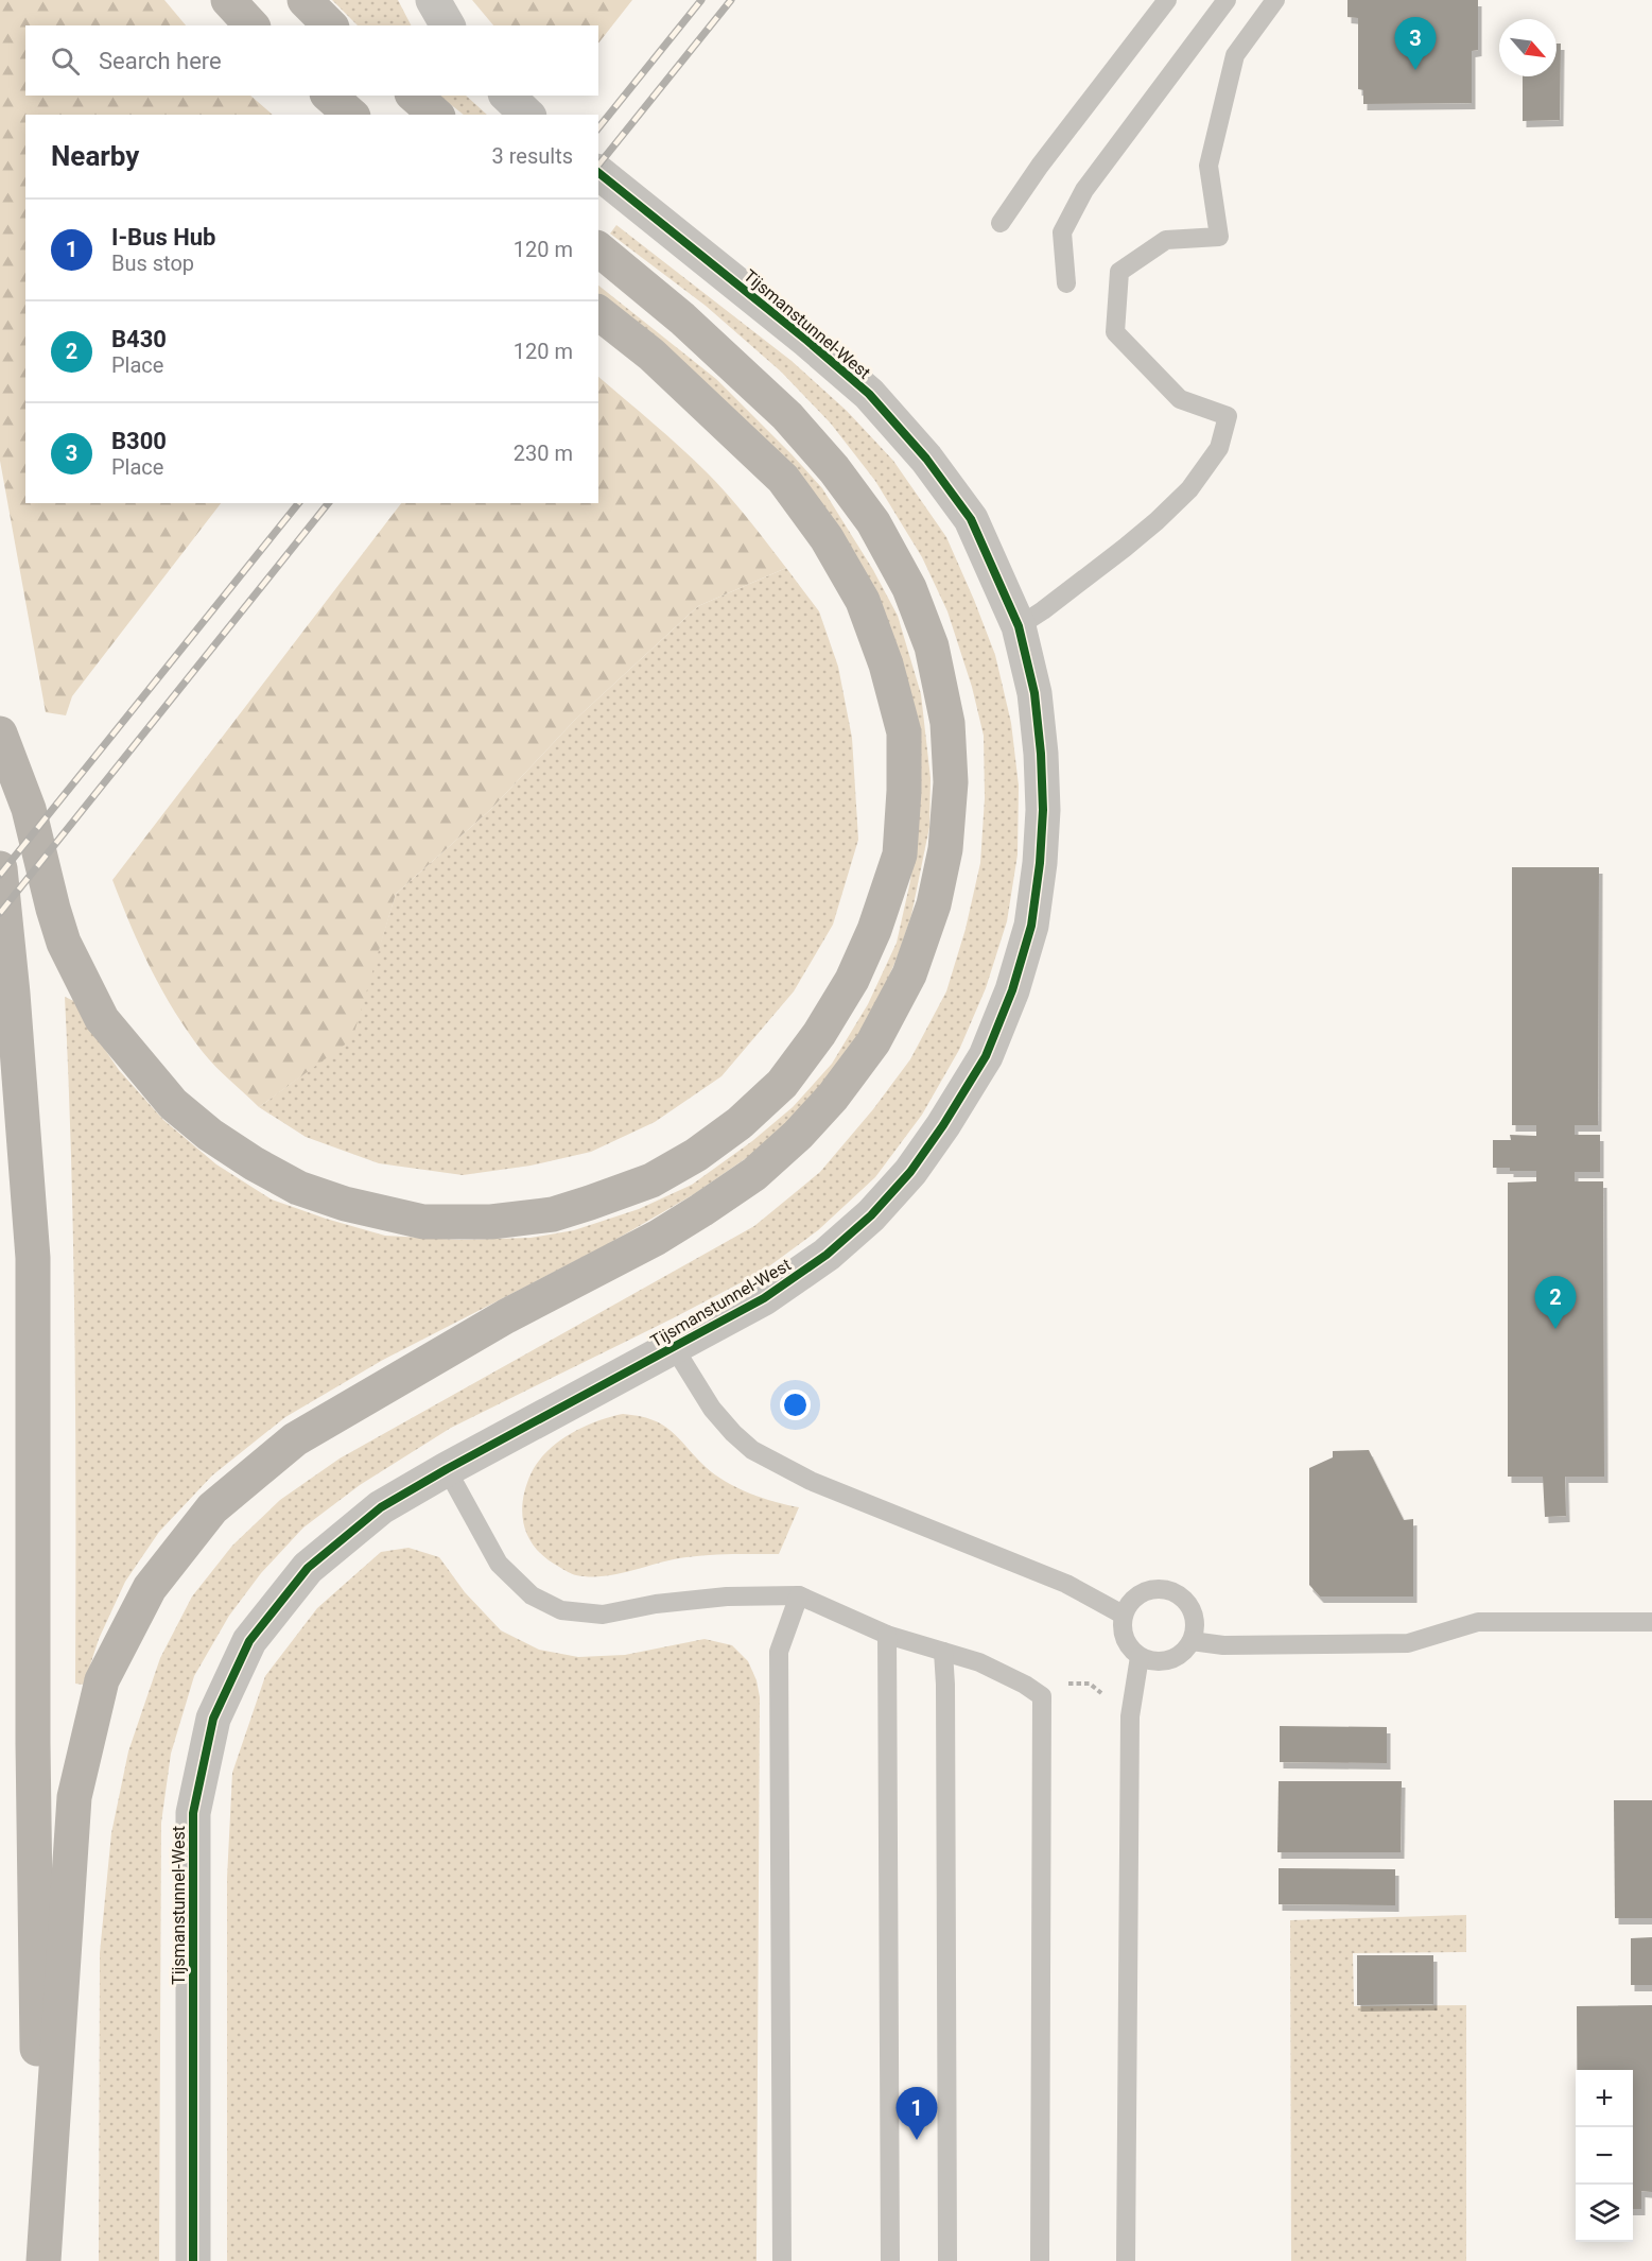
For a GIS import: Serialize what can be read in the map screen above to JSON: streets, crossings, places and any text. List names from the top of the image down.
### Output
{
  "streets": {
    "street": ["Tijsmanstunnel-West"]
  },
  "north": "bottom right",
  "page": {
    "pins": ["3", "2", "1"],
    "search": "Search here",
    "heading": ["Nearby", "3 results"],
    "list": [
      {
        "mark": "1",
        "name": "I-Bus Hub",
        "note": "Bus stop",
        "value": "120 m"
      },
      {
        "mark": "2",
        "name": "B430",
        "note": "Place",
        "value": "120 m"
      },
      {
        "mark": "3",
        "name": "B300",
        "note": "Place",
        "value": "230 m"
      }
    ],
    "map_buttons": ["+", "−"]
  }
}
